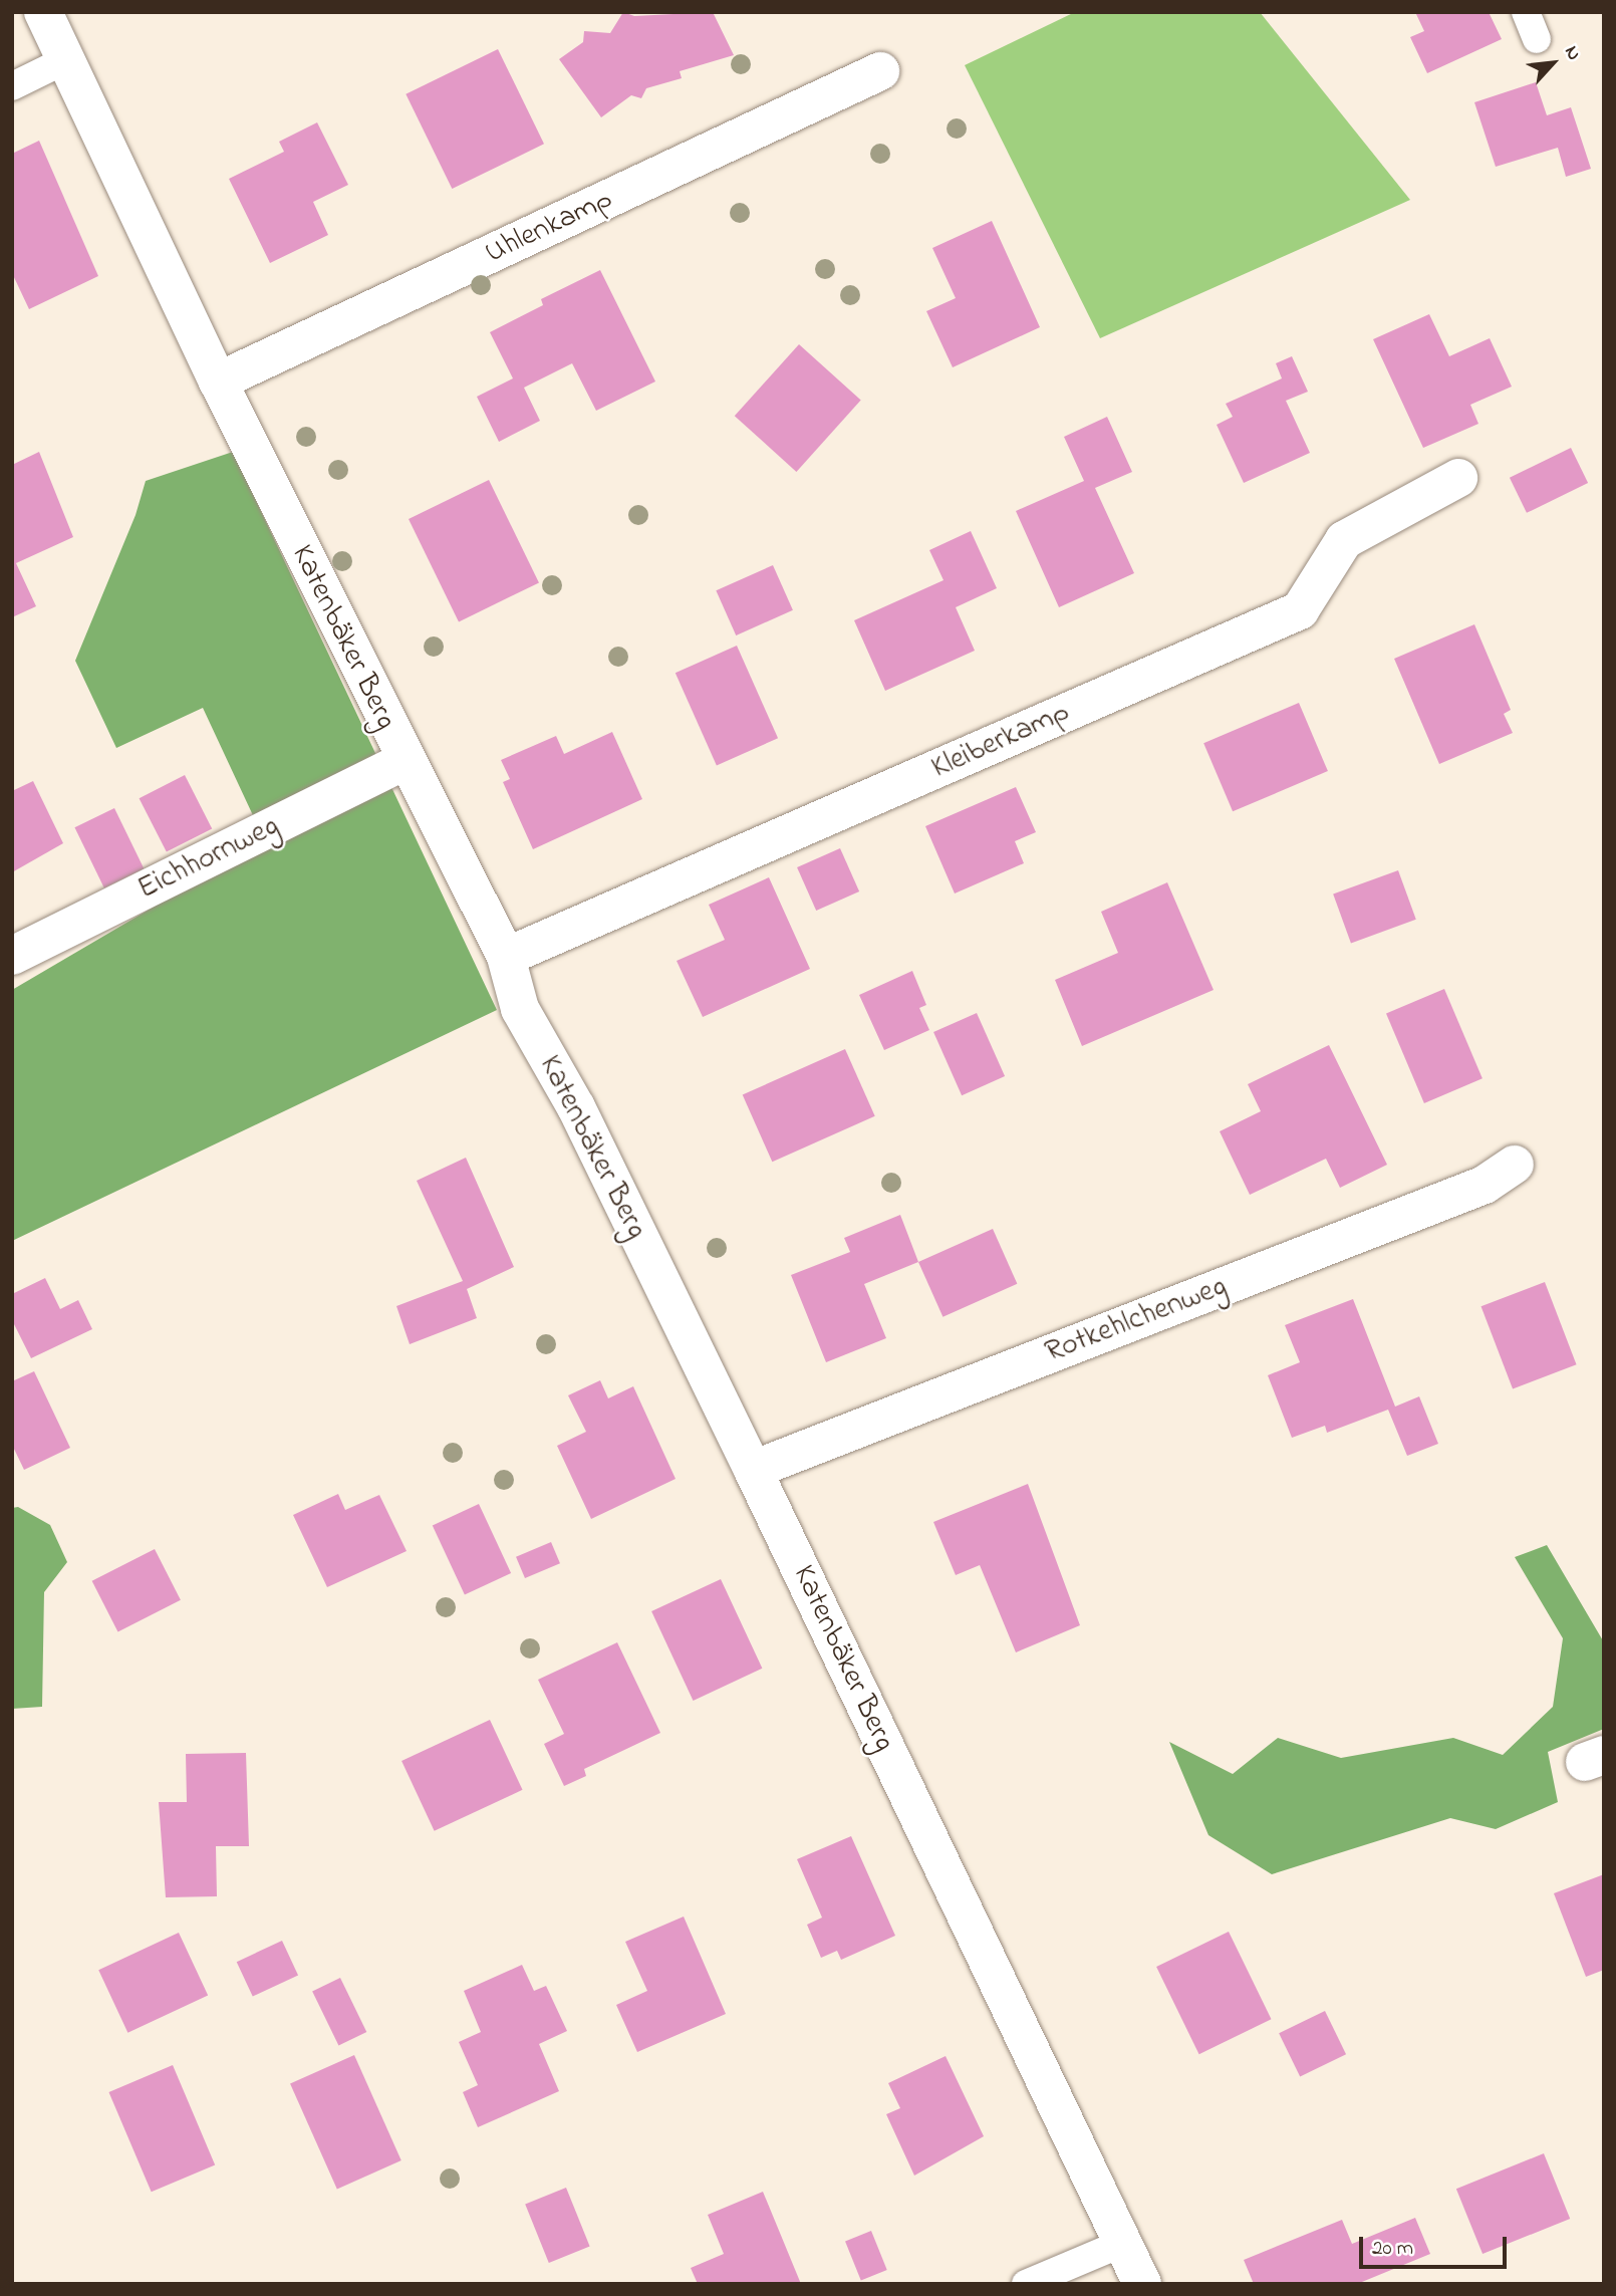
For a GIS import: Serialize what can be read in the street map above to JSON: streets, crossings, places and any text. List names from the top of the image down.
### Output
{
  "streets": {
    "street": [
      "Uhlenkamp",
      "Katenbäker Berg",
      "Kleiberkamp",
      "Eichhornweg",
      "Rotkehlchenweg"
    ]
  },
  "crossings": [
    ["Uhlenkamp", "Katenbäker Berg"],
    ["Katenbäker Berg", "Kleiberkamp"],
    ["Katenbäker Berg", "Eichhornweg"],
    ["Katenbäker Berg", "Rotkehlchenweg"]
  ],
  "scale_bar": "20 m",
  "north": "top right"
}
